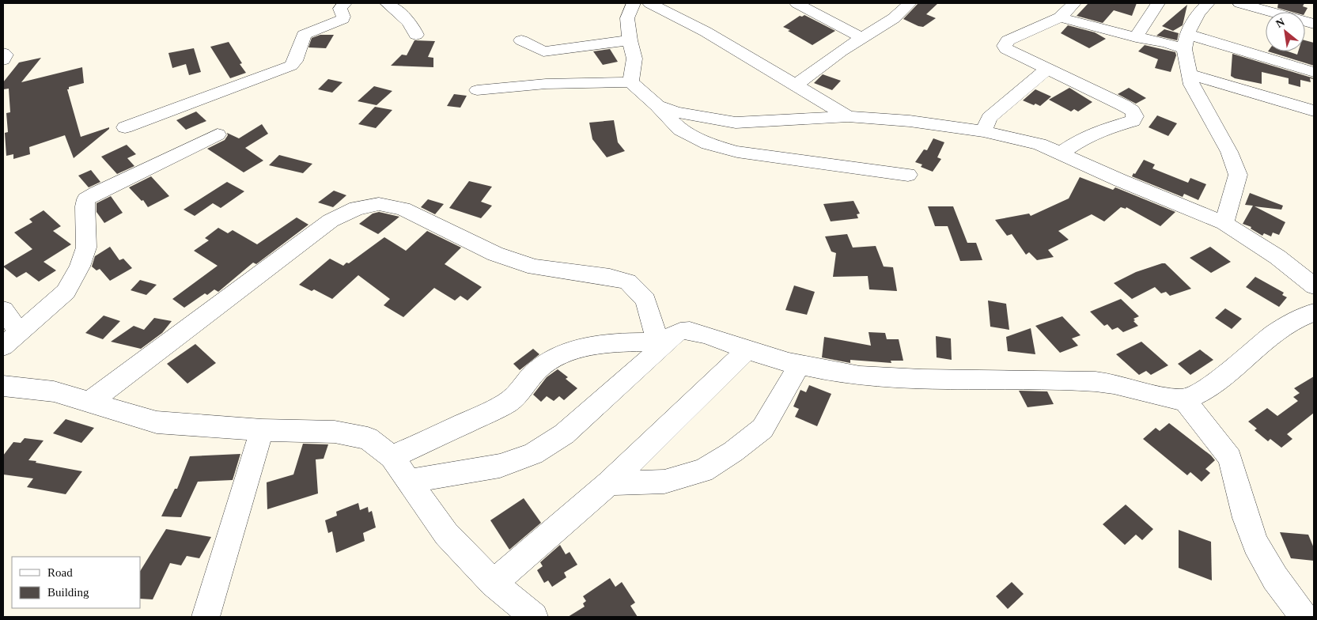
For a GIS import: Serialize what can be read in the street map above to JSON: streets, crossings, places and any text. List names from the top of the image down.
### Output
{
  "legend": ["Road", "Building"],
  "north": "top left"
}
